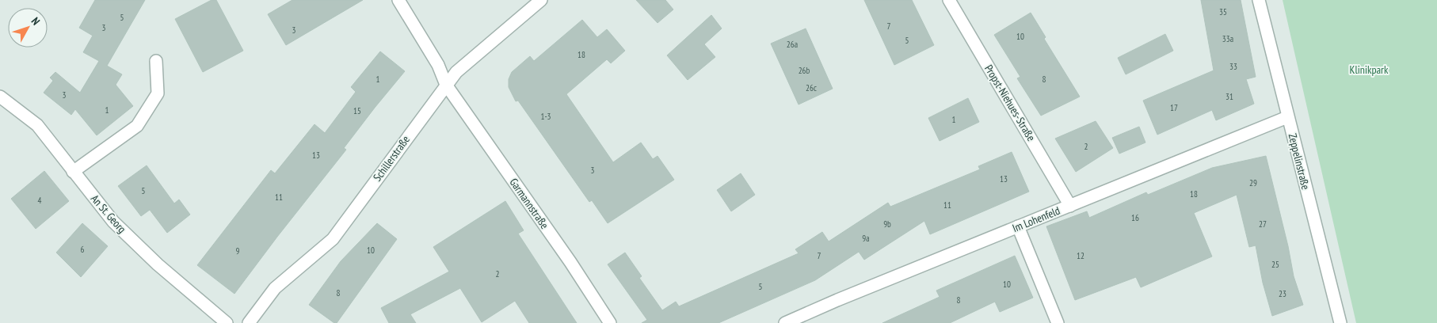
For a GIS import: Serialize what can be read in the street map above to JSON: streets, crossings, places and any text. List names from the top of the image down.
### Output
{
  "streets": {
    "street": [
      "Propst-Niehues-Straße",
      "Schillerstraße",
      "Zeppelinstraße",
      "Garmannstraße",
      "An St. Georg",
      "Im Lohenfeld"
    ]
  },
  "crossings": [
    ["Propst-Niehues-Straße", "Im Lohenfeld"],
    ["Schillerstraße", "Garmannstraße"],
    ["Zeppelinstraße", "Im Lohenfeld"]
  ],
  "parks": ["Klinikpark"],
  "house_numbers": [
    "35",
    "5",
    "7",
    "3",
    "3",
    "10",
    "33a",
    "5",
    "26a",
    "18",
    "33",
    "26b",
    "1",
    "8",
    "26c",
    "3",
    "31",
    "17",
    "1",
    "15",
    "1-3",
    "1",
    "2",
    "13",
    "3",
    "13",
    "29",
    "5",
    "18",
    "11",
    "4",
    "11",
    "16",
    "9b",
    "27",
    "9a",
    "6",
    "10",
    "9",
    "7",
    "12",
    "25",
    "2",
    "10",
    "5",
    "8",
    "23",
    "8"
  ],
  "north": "top right"
}
